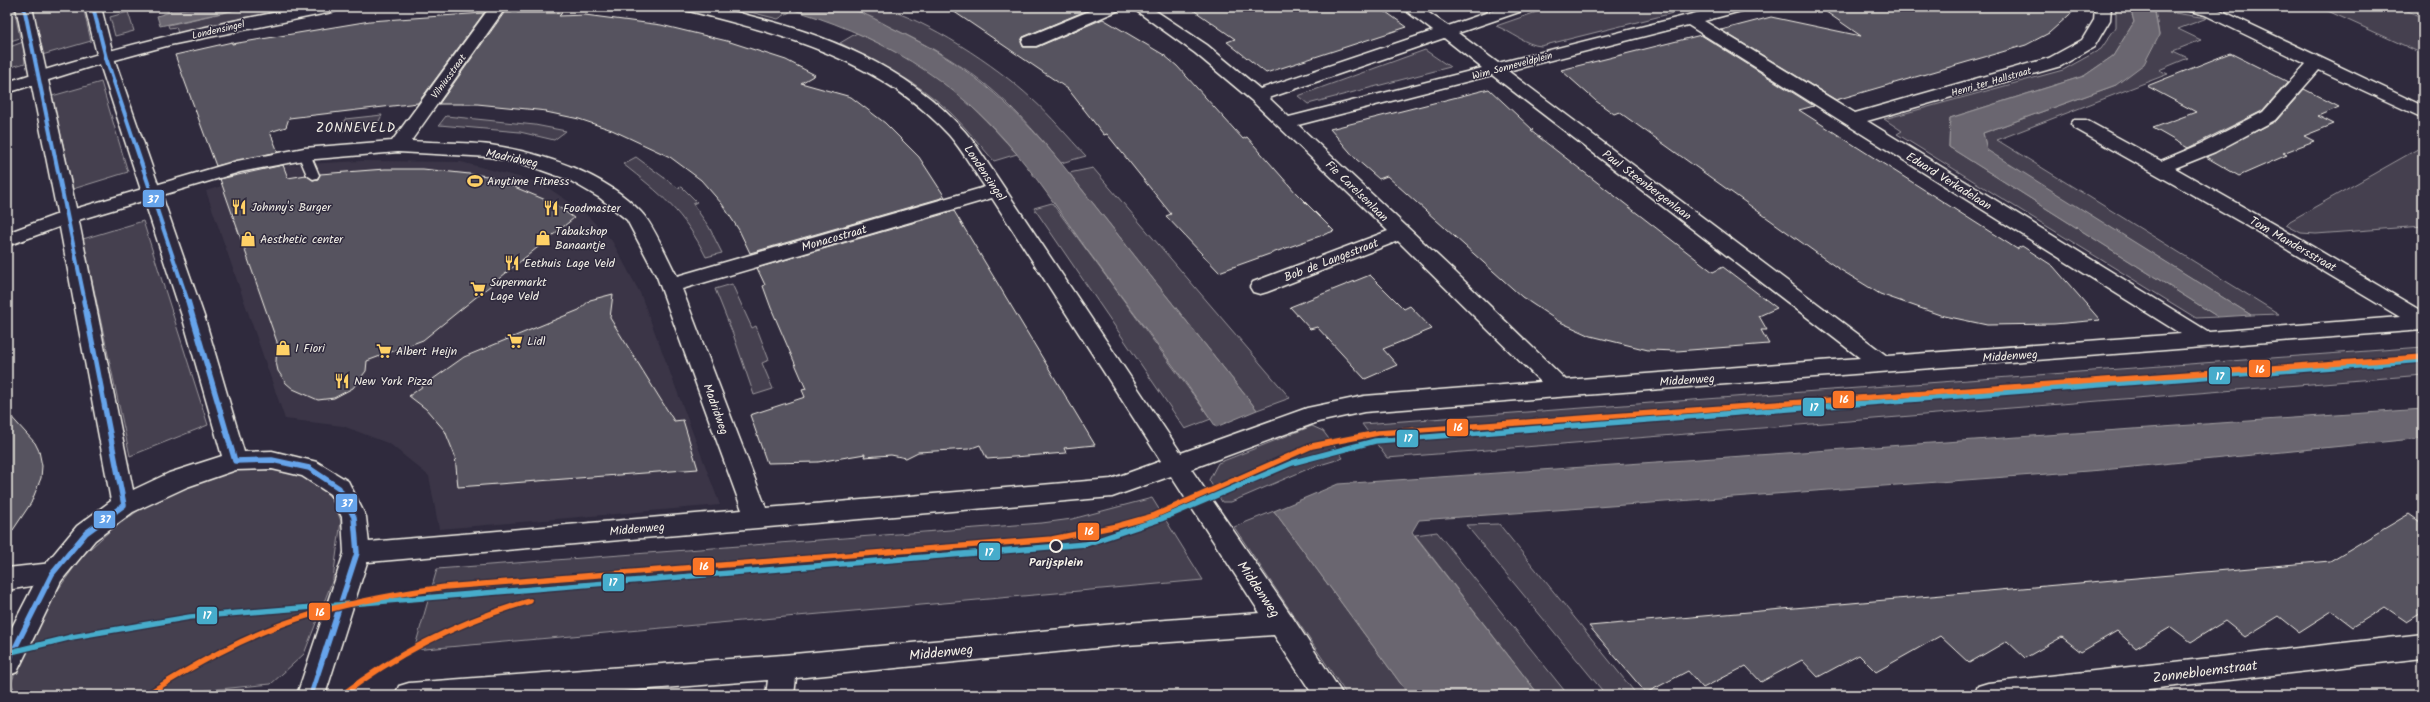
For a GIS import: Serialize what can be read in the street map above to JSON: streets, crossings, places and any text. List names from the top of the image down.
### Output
{
  "streets": {
    "street": [
      "Londensingel",
      "Wim Sonneveldplein",
      "Vilniusstraat",
      "Henri ter Hallstraat",
      "Madridweg",
      "Eduard Verkadelaan",
      "Paul Steenbergenlaan",
      "Fie Carelsenlaan",
      "Monacostraat",
      "Tom Mandersstraat",
      "Bob de Langestraat",
      "Middenweg",
      "Zonnebloemstraat"
    ]
  },
  "crossings": [
    ["Londensingel", "Monacostraat"],
    ["Londensingel", "Middenweg"],
    ["Wim Sonneveldplein", "Eduard Verkadelaan"],
    ["Wim Sonneveldplein", "Paul Steenbergenlaan"],
    ["Wim Sonneveldplein", "Fie Carelsenlaan"],
    ["Vilniusstraat", "Madridweg"],
    ["Henri ter Hallstraat", "Eduard Verkadelaan"],
    ["Madridweg", "Monacostraat"],
    ["Madridweg", "Middenweg"],
    ["Eduard Verkadelaan", "Tom Mandersstraat"],
    ["Eduard Verkadelaan", "Middenweg"],
    ["Paul Steenbergenlaan", "Middenweg"],
    ["Fie Carelsenlaan", "Bob de Langestraat"],
    ["Fie Carelsenlaan", "Middenweg"],
    ["Tom Mandersstraat", "Middenweg"]
  ],
  "districts": ["ZONNEVELD"],
  "places": {
    "sports": ["Anytime Fitness"],
    "restaurant": [
      "Johnny's Burger",
      "Foodmaster",
      "Eethuis Lage Veld",
      "New York Pizza"
    ],
    "shop": ["Tabakshop Banaantje", "Aesthetic center", "I Fiori"],
    "supermarket": ["Supermarkt Lage Veld", "Lidl", "Albert Heijn"],
    "other": ["Parijsplein"]
  },
  "lines": ["transit line 37", "transit line 16", "transit line 17"]
}
